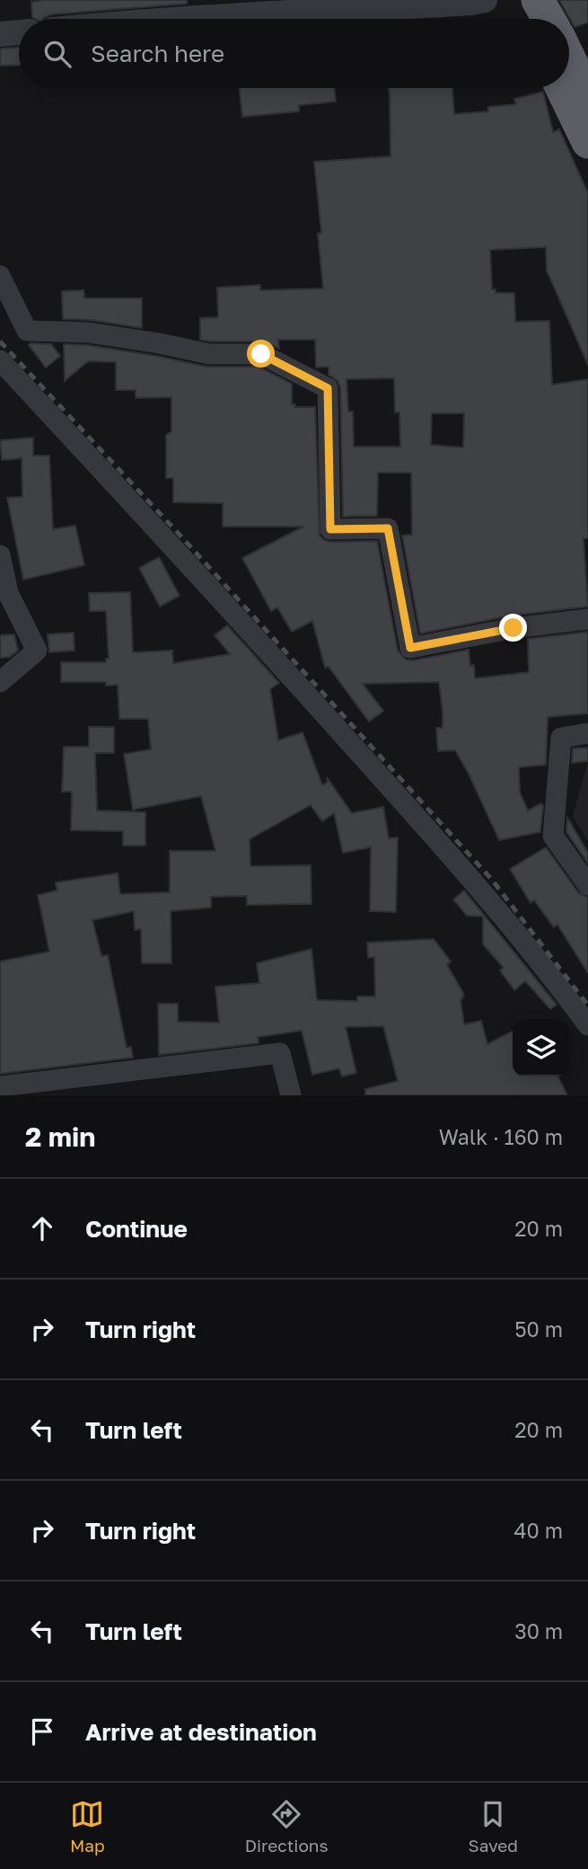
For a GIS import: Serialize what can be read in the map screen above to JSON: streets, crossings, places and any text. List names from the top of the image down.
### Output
{
  "page": {
    "search": "Search here",
    "heading": ["2 min", "Walk · 160 m"],
    "list": [
      ["Continue", "20 m"],
      ["Turn right", "50 m"],
      ["Turn left", "20 m"],
      ["Turn right", "40 m"],
      ["Turn left", "30 m"],
      "Arrive at destination"
    ],
    "nav": ["Map", "Directions", "Saved"]
  }
}
